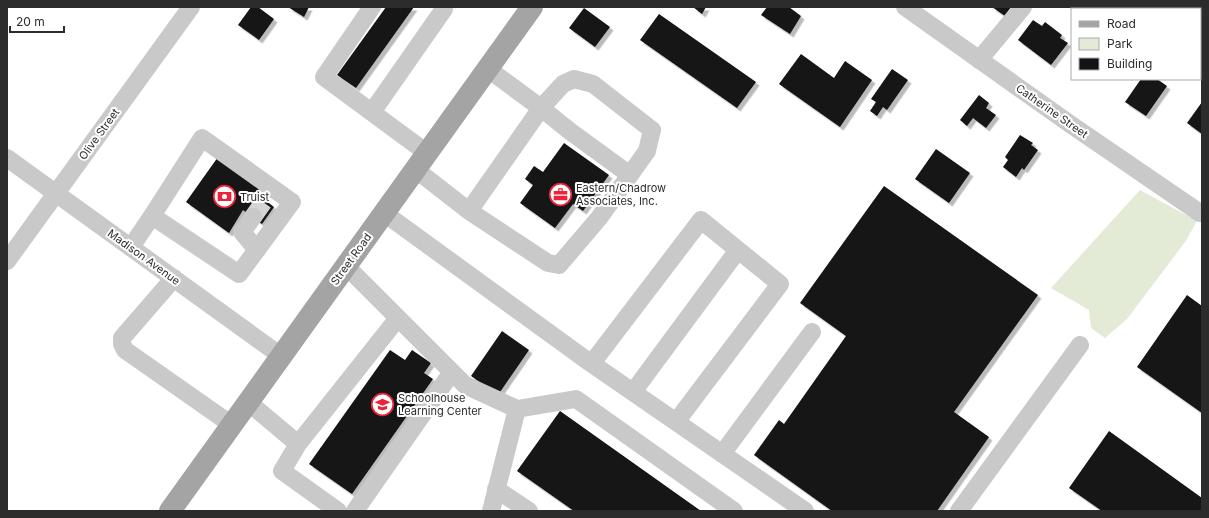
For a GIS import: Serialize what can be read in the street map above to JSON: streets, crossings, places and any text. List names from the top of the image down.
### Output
{
  "streets": {
    "main road": ["Street Road"],
    "street": ["Catherine Street", "Olive Street", "Madison Avenue"]
  },
  "crossings": [
    ["Olive Street", "Madison Avenue"],
    ["Madison Avenue", "Street Road"]
  ],
  "places": {
    "office": ["Eastern/Chadrow Associates, Inc."],
    "bank": ["Truist"],
    "school or university": ["Schoolhouse Learning Center"]
  },
  "legend": ["Road", "Park", "Building"],
  "scale_bar": "20 m"
}
